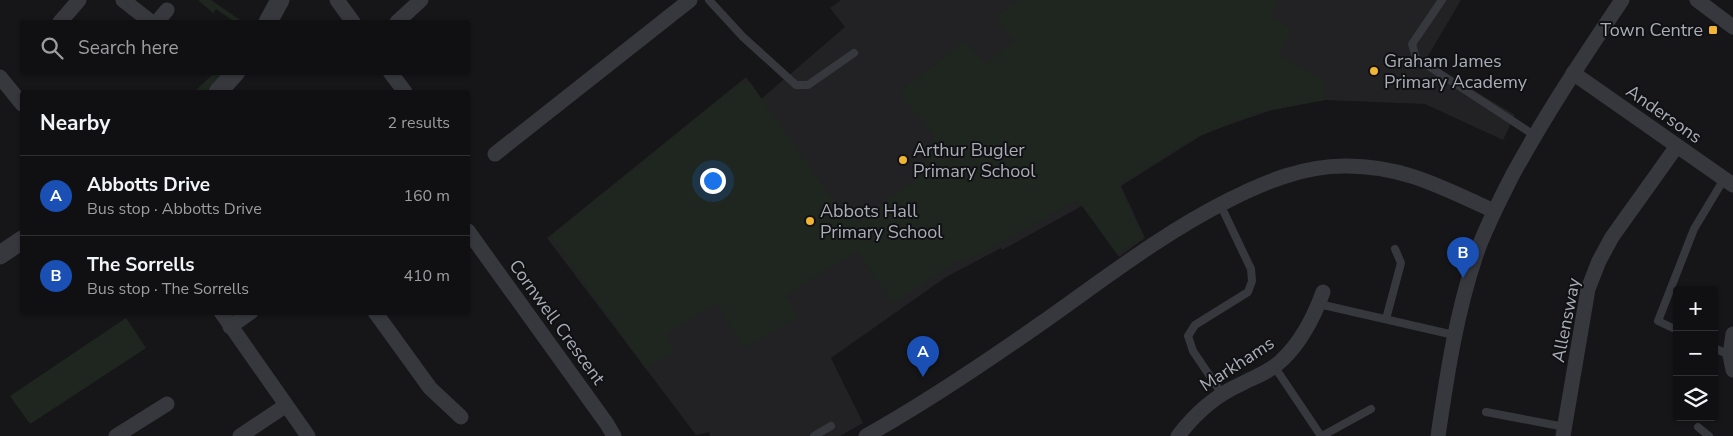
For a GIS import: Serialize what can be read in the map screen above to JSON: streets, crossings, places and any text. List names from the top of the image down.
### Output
{
  "streets": {
    "street": [
      "Andersons",
      "Allensway",
      "Cornwell Crescent",
      "Markhams"
    ]
  },
  "crossings": [
    ["Andersons", "Allensway"]
  ],
  "places": {
    "transit": ["Town Centre"],
    "other": ["Graham James Primary Academy", "Arthur Bugler Primary School", "Abbots Hall Primary School"]
  },
  "page": {
    "search": "Search here",
    "heading": ["Nearby", "2 results"],
    "list": [
      {
        "mark": "A",
        "name": "Abbotts Drive",
        "note": "Bus stop · Abbotts Drive",
        "value": "160 m"
      },
      {
        "mark": "B",
        "name": "The Sorrells",
        "note": "Bus stop · The Sorrells",
        "value": "410 m"
      }
    ],
    "pins": ["B", "A"],
    "map_buttons": ["+", "−"]
  }
}
